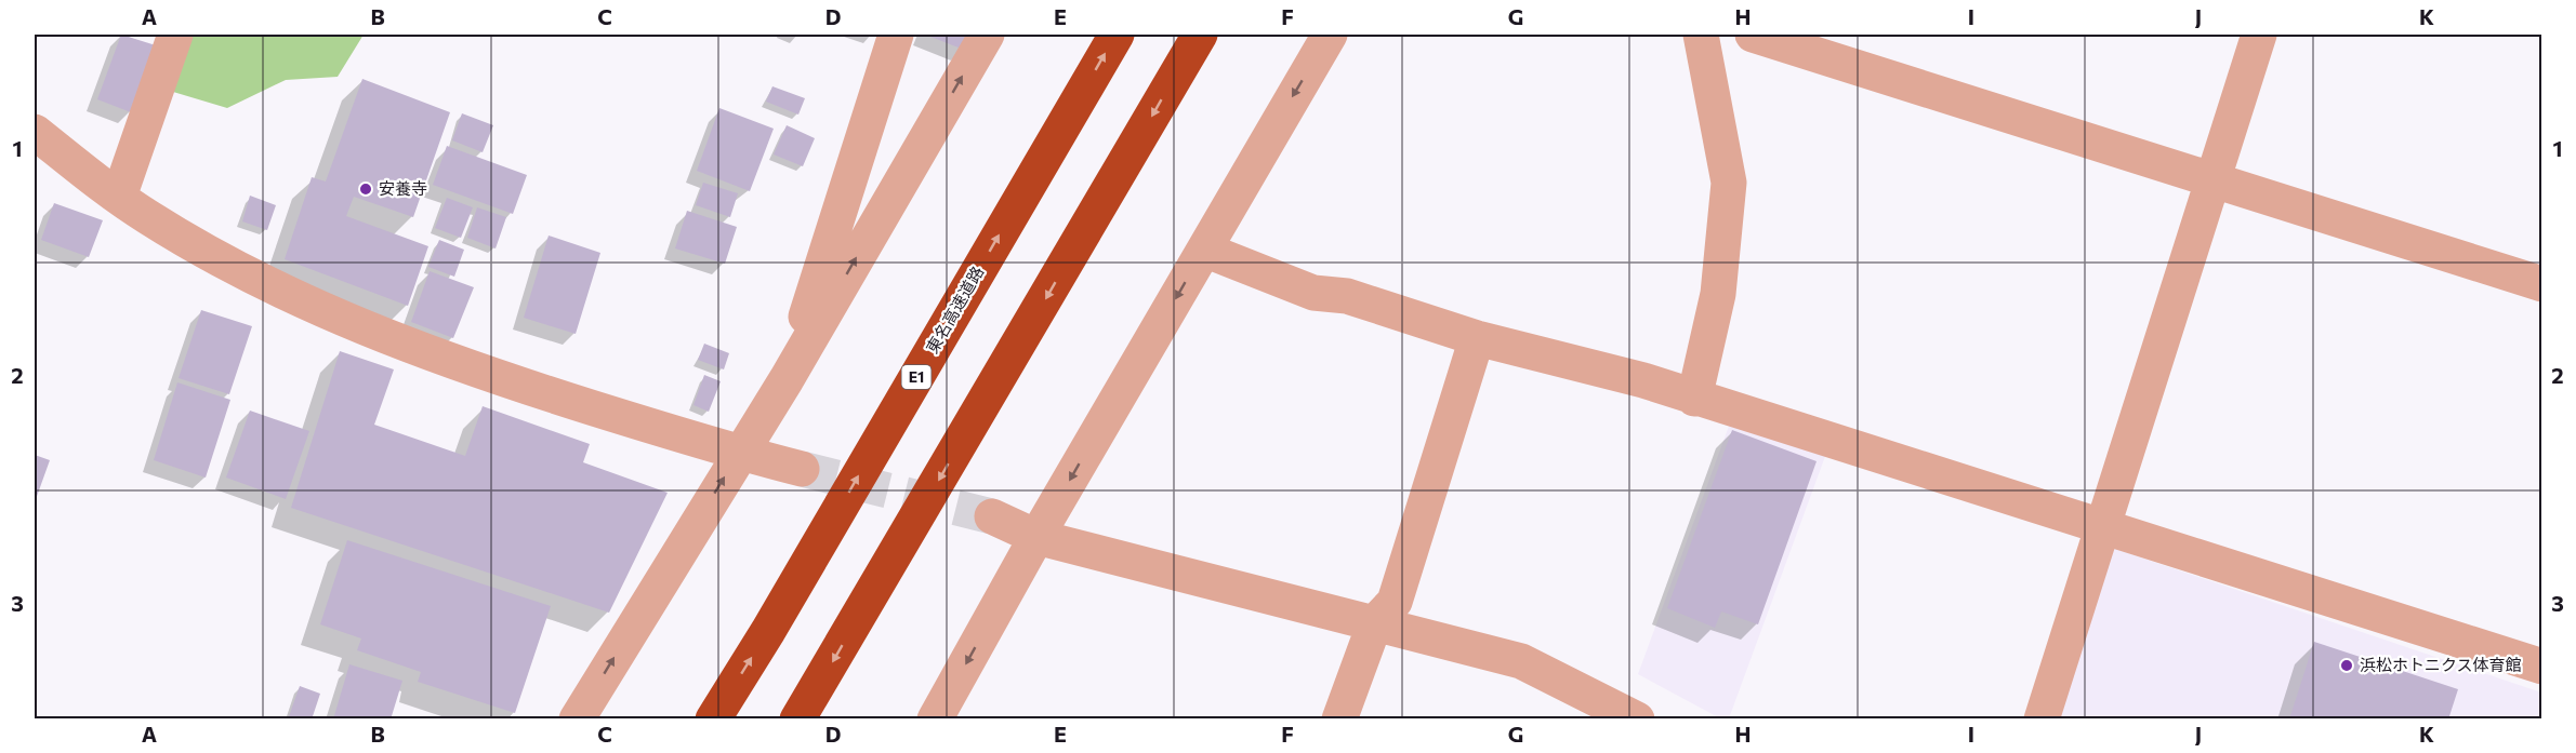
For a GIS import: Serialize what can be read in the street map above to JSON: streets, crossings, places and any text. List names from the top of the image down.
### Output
{
  "streets": {
    "highway": ["東名高速道路", "E1"]
  },
  "places": ["安養寺", "浜松ホトニクス体育館"],
  "grid": {
    "columns": [
      "A",
      "B",
      "C",
      "D",
      "E",
      "F",
      "G",
      "H",
      "I",
      "J",
      "K"
    ],
    "rows": ["1", "2", "3"]
  }
}
